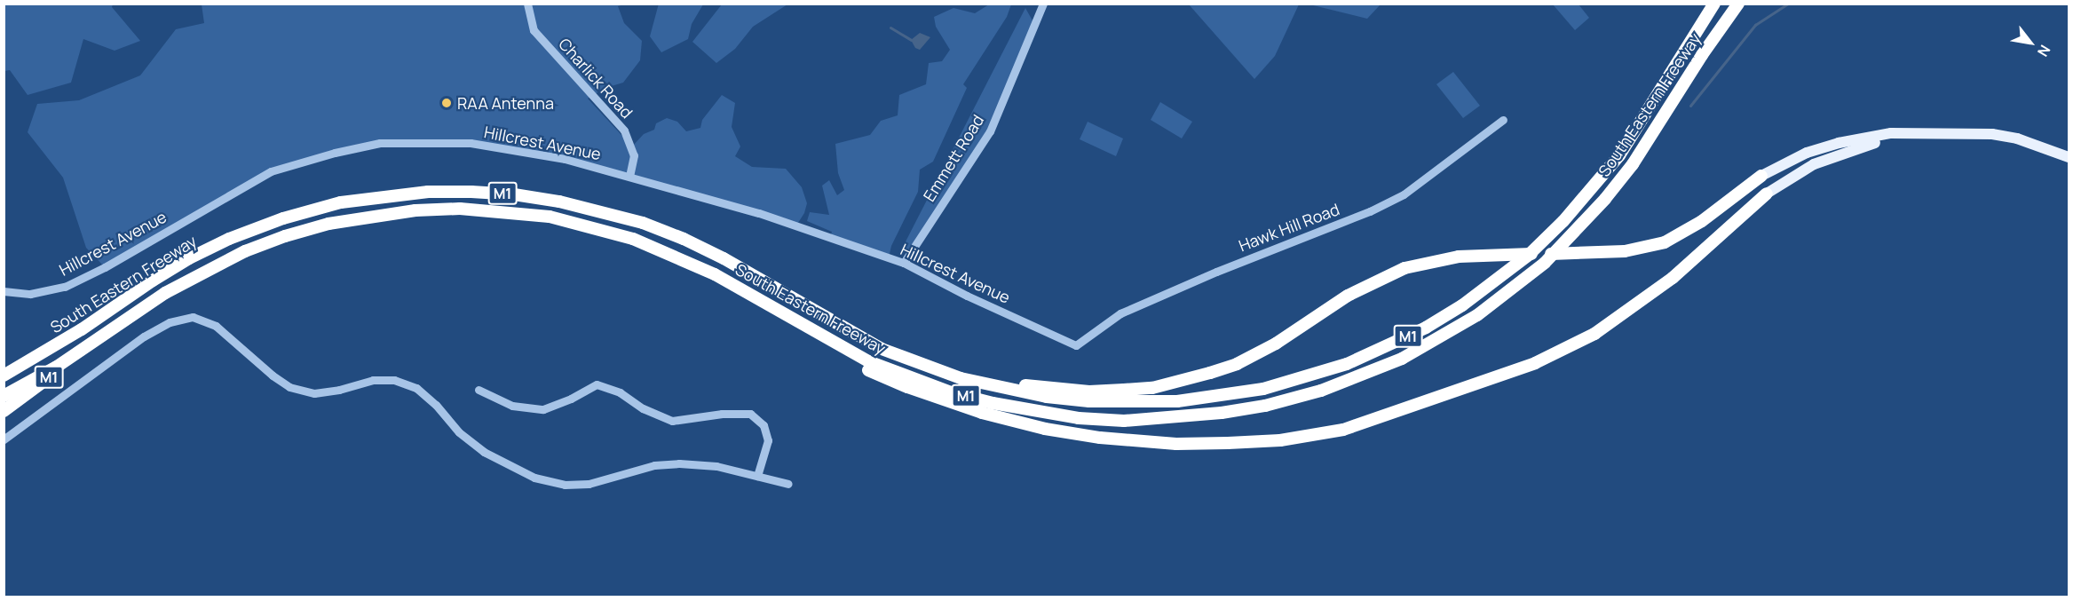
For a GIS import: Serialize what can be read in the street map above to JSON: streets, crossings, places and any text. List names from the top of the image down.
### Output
{
  "streets": {
    "highway": ["South Eastern Freeway", "M1"],
    "street": [
      "Charlick Road",
      "Hillcrest Avenue",
      "Emmett Road",
      "Hawk Hill Road"
    ]
  },
  "crossings": [
    ["Charlick Road", "Hillcrest Avenue"],
    ["South Eastern Freeway", "M1"],
    ["Hillcrest Avenue", "Emmett Road"],
    ["Hillcrest Avenue", "Hawk Hill Road"]
  ],
  "places": ["RAA Antenna"],
  "north": "bottom right"
}
